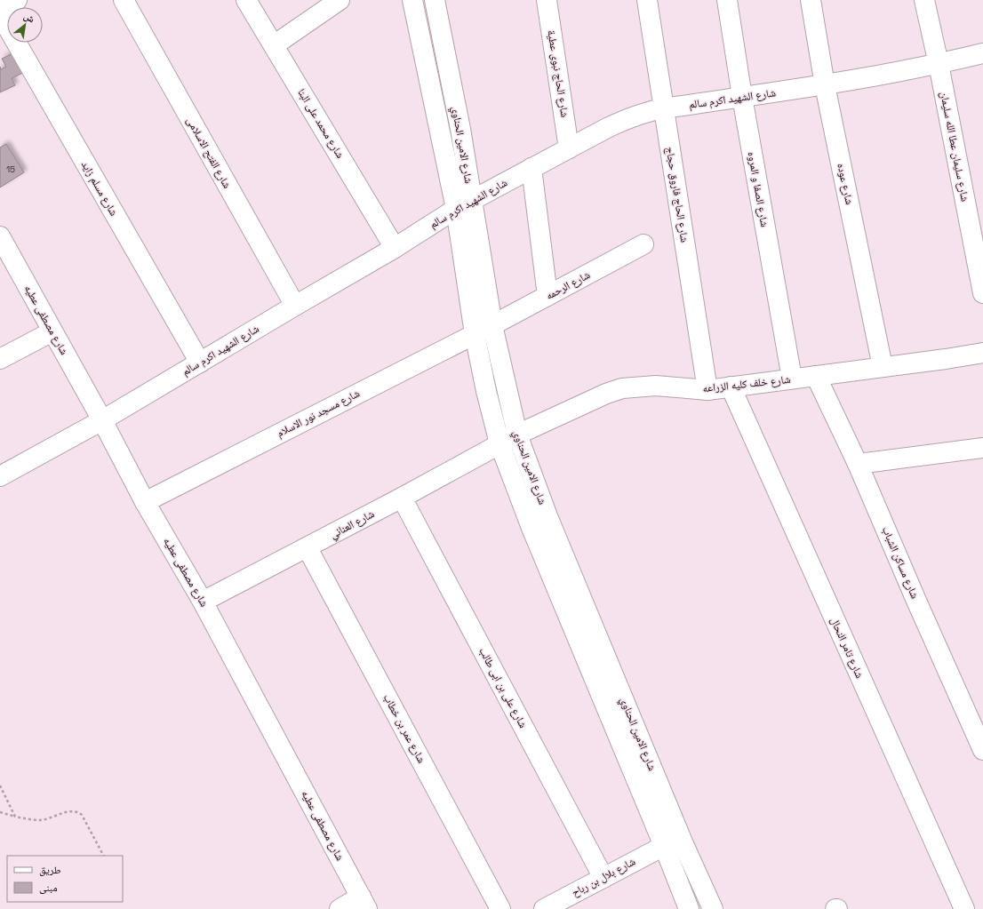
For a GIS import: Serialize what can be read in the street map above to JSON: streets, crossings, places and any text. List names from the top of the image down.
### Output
{
  "streets": {
    "street": [
      "شارع الحاج نبوى عطية",
      "شارع الشهيد اكرم سالم",
      "شارع محمد على البنا",
      "شارع الامين الحناوي",
      "شارع سليمان عطا الله سليمان",
      "شارع الفتح الاسلامى",
      "شارع عوده",
      "شارع مسلم زايد",
      "شارع الصفا و المروه",
      "شارع الحاج فاروق حجاج",
      "شارع الرحمه",
      "شارع مصطفى عطيه",
      "شارع خلف كليه الزراعه",
      "شارع مسجد نور الاسلام",
      "شارع العناني",
      "شارع مساكن الشباب",
      "شارع تامر النحال",
      "شارع على بن ابى طالب",
      "شارع عمر بن خطاب",
      "شارع بلال بن رباح"
    ]
  },
  "crossings": [
    ["شارع الحاج نبوى عطية", "شارع الشهيد اكرم سالم"],
    ["شارع الشهيد اكرم سالم", "شارع محمد على البنا"],
    ["شارع الشهيد اكرم سالم", "شارع الامين الحناوي"],
    ["شارع الشهيد اكرم سالم", "شارع سليمان عطا الله سليمان"],
    ["شارع الشهيد اكرم سالم", "شارع الفتح الاسلامى"],
    ["شارع الشهيد اكرم سالم", "شارع عوده"],
    ["شارع الشهيد اكرم سالم", "شارع مسلم زايد"],
    ["شارع الشهيد اكرم سالم", "شارع الصفا و المروه"],
    ["شارع الشهيد اكرم سالم", "شارع الحاج فاروق حجاج"],
    ["شارع الشهيد اكرم سالم", "شارع مصطفى عطيه"],
    ["شارع الامين الحناوي", "شارع الرحمه"],
    ["شارع الامين الحناوي", "شارع خلف كليه الزراعه"],
    ["شارع الامين الحناوي", "شارع مسجد نور الاسلام"],
    ["شارع الامين الحناوي", "شارع العناني"],
    ["شارع الامين الحناوي", "شارع بلال بن رباح"],
    ["شارع عوده", "شارع خلف كليه الزراعه"],
    ["شارع الصفا و المروه", "شارع خلف كليه الزراعه"],
    ["شارع الحاج فاروق حجاج", "شارع خلف كليه الزراعه"],
    ["شارع الرحمه", "شارع مسجد نور الاسلام"],
    ["شارع مصطفى عطيه", "شارع مسجد نور الاسلام"],
    ["شارع مصطفى عطيه", "شارع العناني"],
    ["شارع خلف كليه الزراعه", "شارع العناني"],
    ["شارع خلف كليه الزراعه", "شارع مساكن الشباب"],
    ["شارع خلف كليه الزراعه", "شارع تامر النحال"],
    ["شارع العناني", "شارع على بن ابى طالب"],
    ["شارع العناني", "شارع عمر بن خطاب"],
    ["شارع على بن ابى طالب", "شارع بلال بن رباح"]
  ],
  "house_numbers": ["15"],
  "legend": ["طريق", "مبنى"],
  "north": "top right"
}
